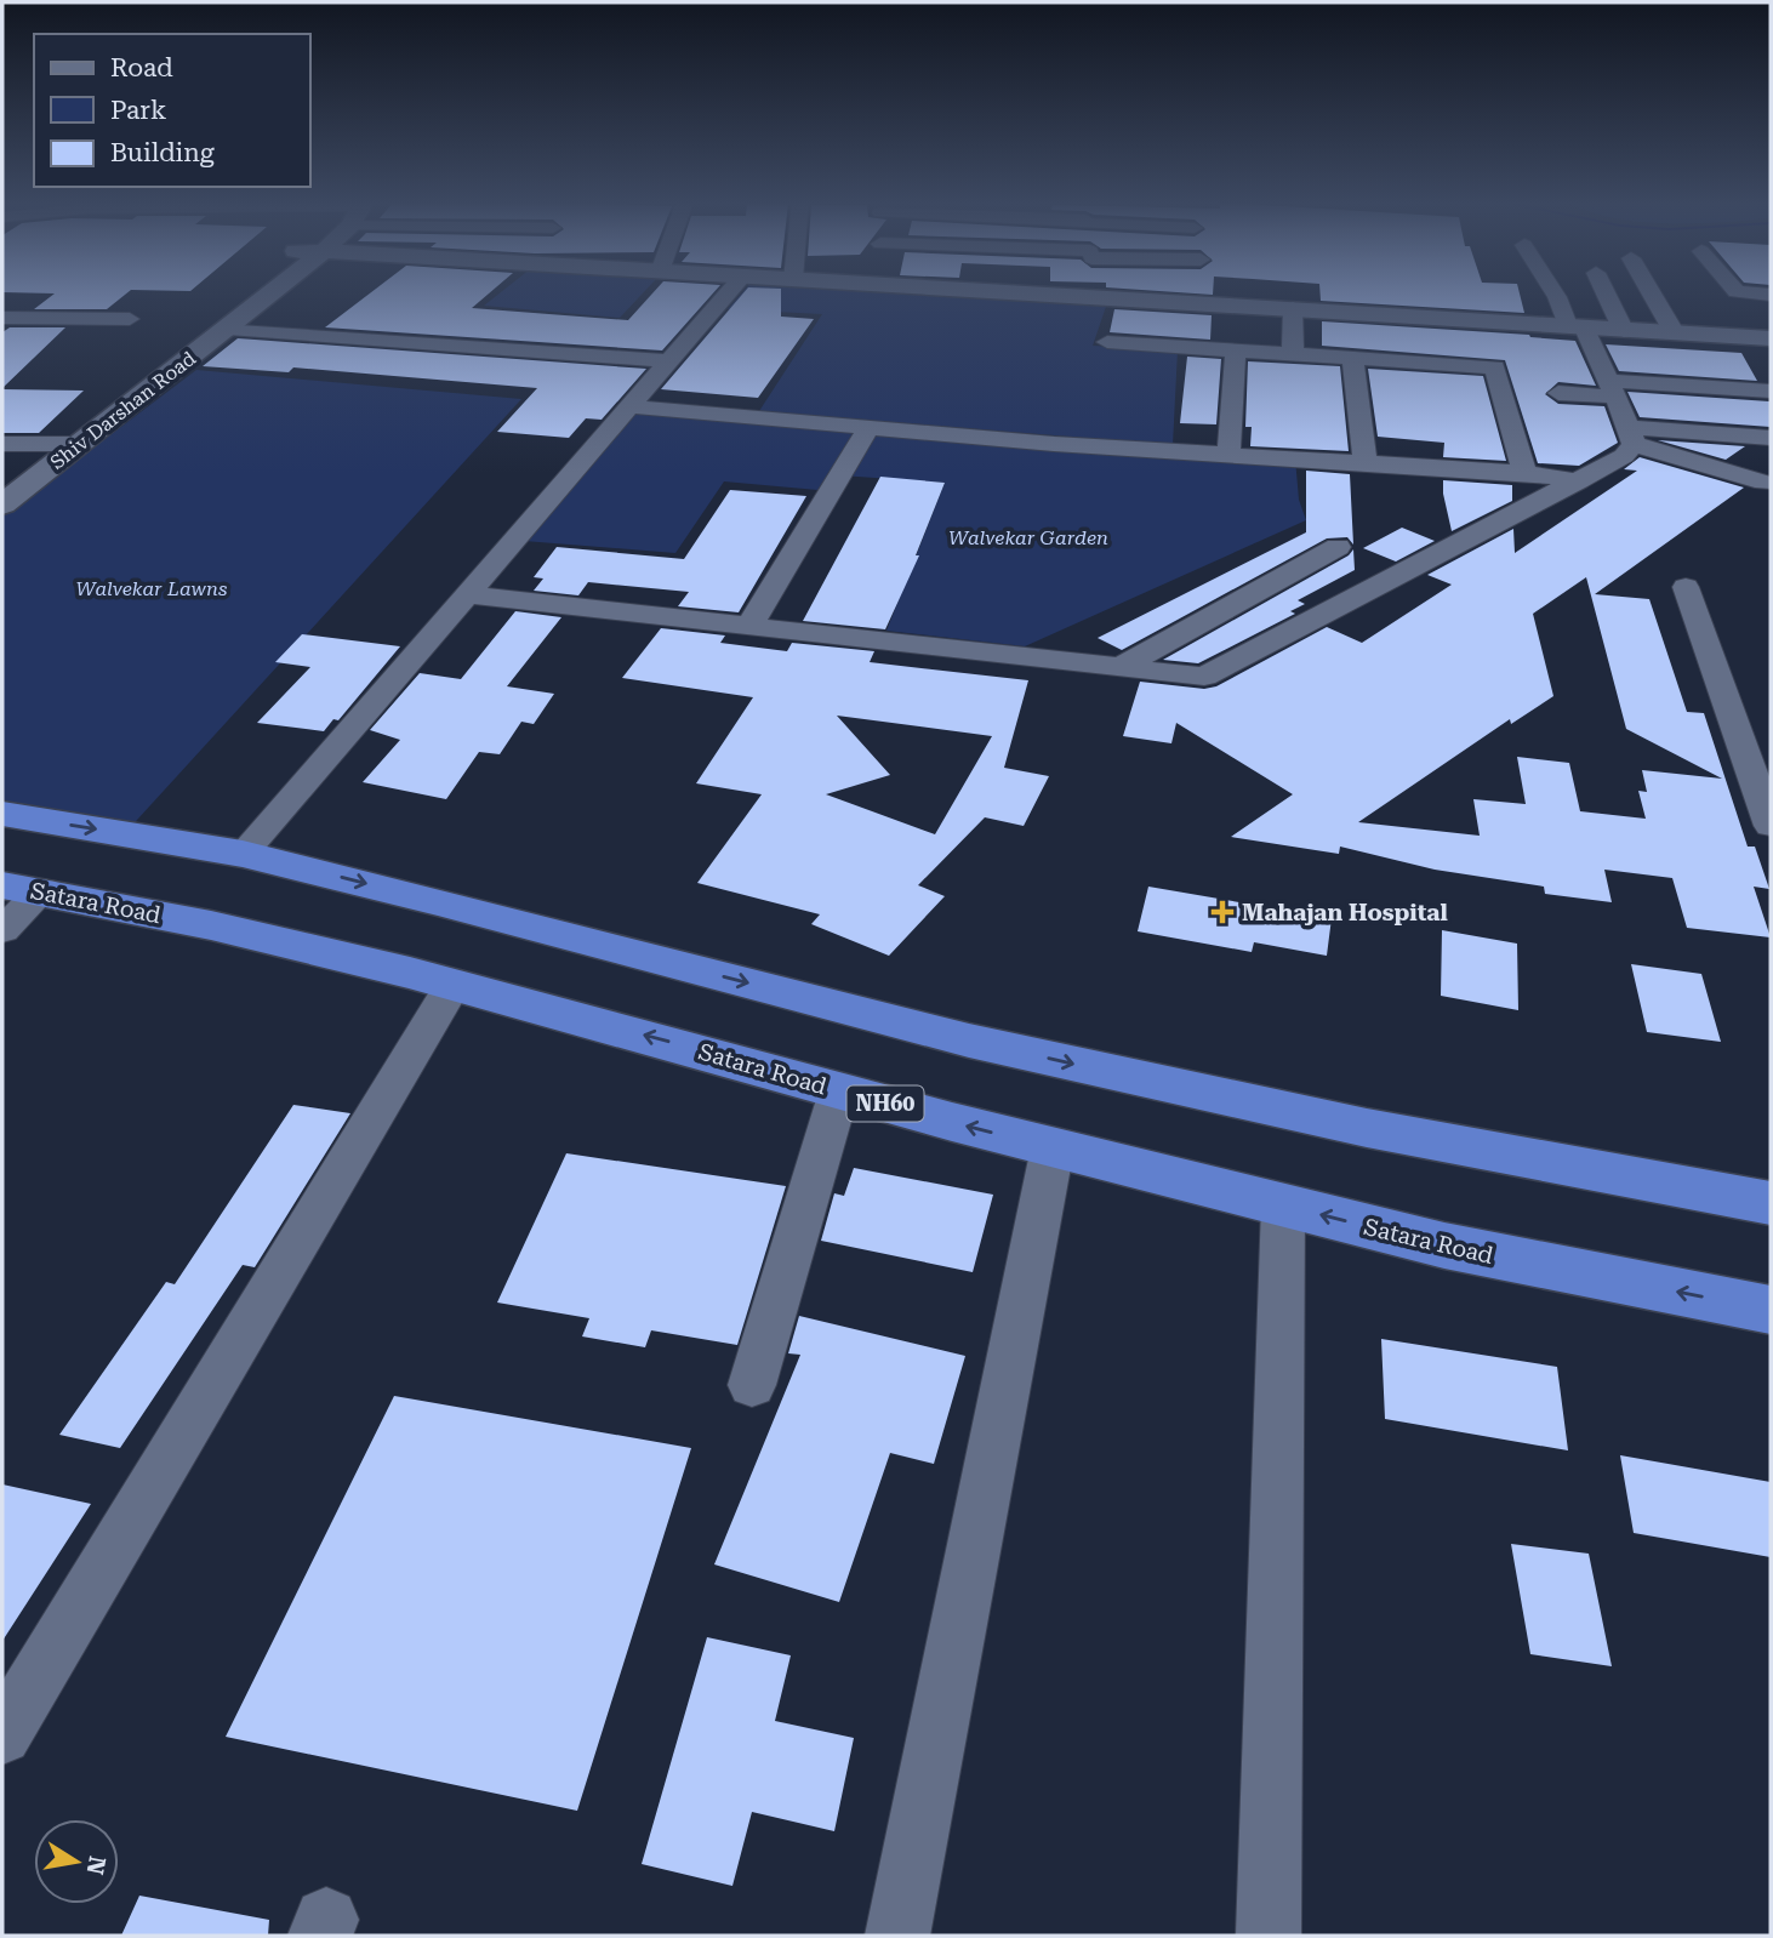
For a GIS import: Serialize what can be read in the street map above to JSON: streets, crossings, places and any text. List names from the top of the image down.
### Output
{
  "streets": {
    "highway": ["Satara Road", "NH60"],
    "street": ["Shiv Darshan Road"]
  },
  "parks": ["Walvekar Garden", "Walvekar Lawns"],
  "places": {
    "health": ["Mahajan Hospital"]
  },
  "legend": ["Road", "Park", "Building"],
  "north": "right"
}
